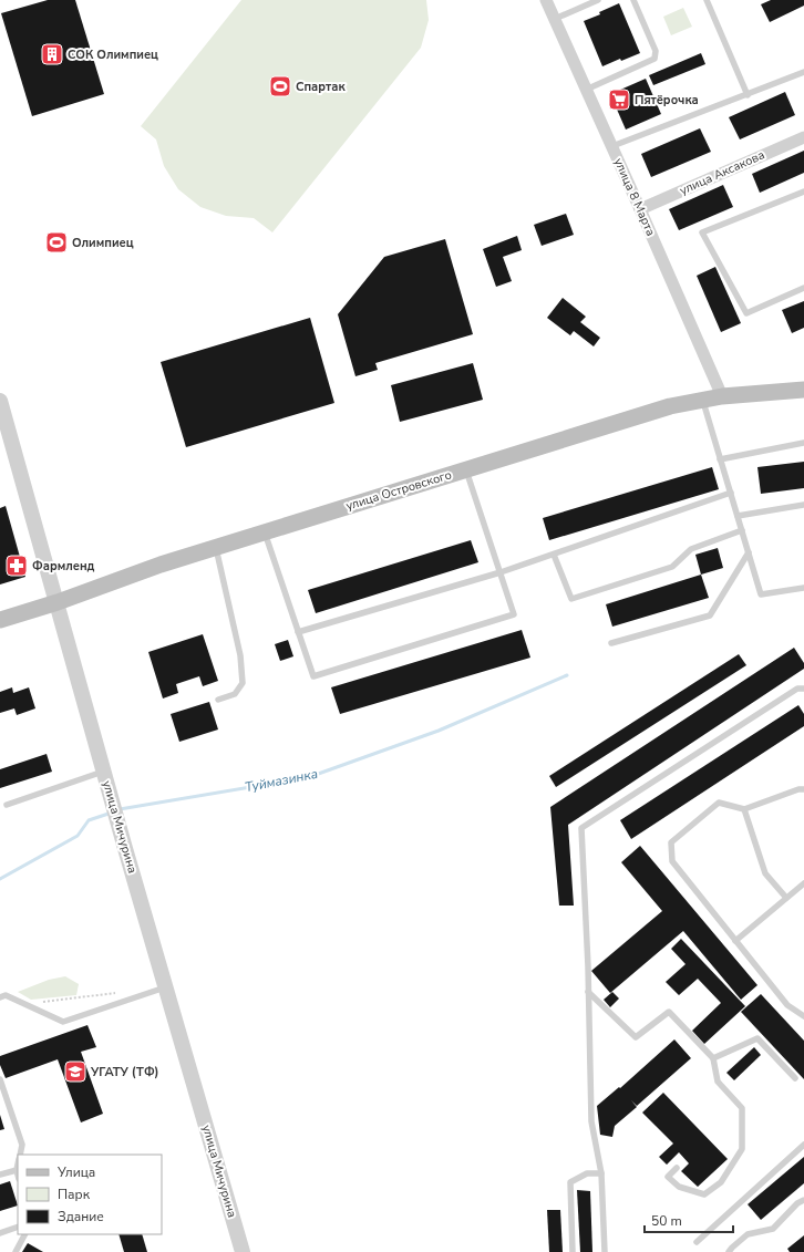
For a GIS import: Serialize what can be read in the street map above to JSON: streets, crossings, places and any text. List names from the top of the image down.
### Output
{
  "streets": {
    "main road": ["улица Островского"],
    "street": ["улица Аксакова", "улица 8 Марта", "улица Мичурина"]
  },
  "crossings": [
    ["улица Аксакова", "улица 8 Марта"],
    ["улица 8 Марта", "улица Островского"],
    ["улица Островского", "улица Мичурина"]
  ],
  "water": ["Туймазинка"],
  "places": {
    "building": ["СОК Олимпиец"],
    "sports": ["Спартак", "Олимпиец"],
    "supermarket": ["Пятёрочка"],
    "pharmacy": ["Фармленд"],
    "school or university": ["УГАТУ (ТФ)"]
  },
  "legend": ["Улица", "Парк", "Здание"],
  "scale_bar": "50 m"
}
